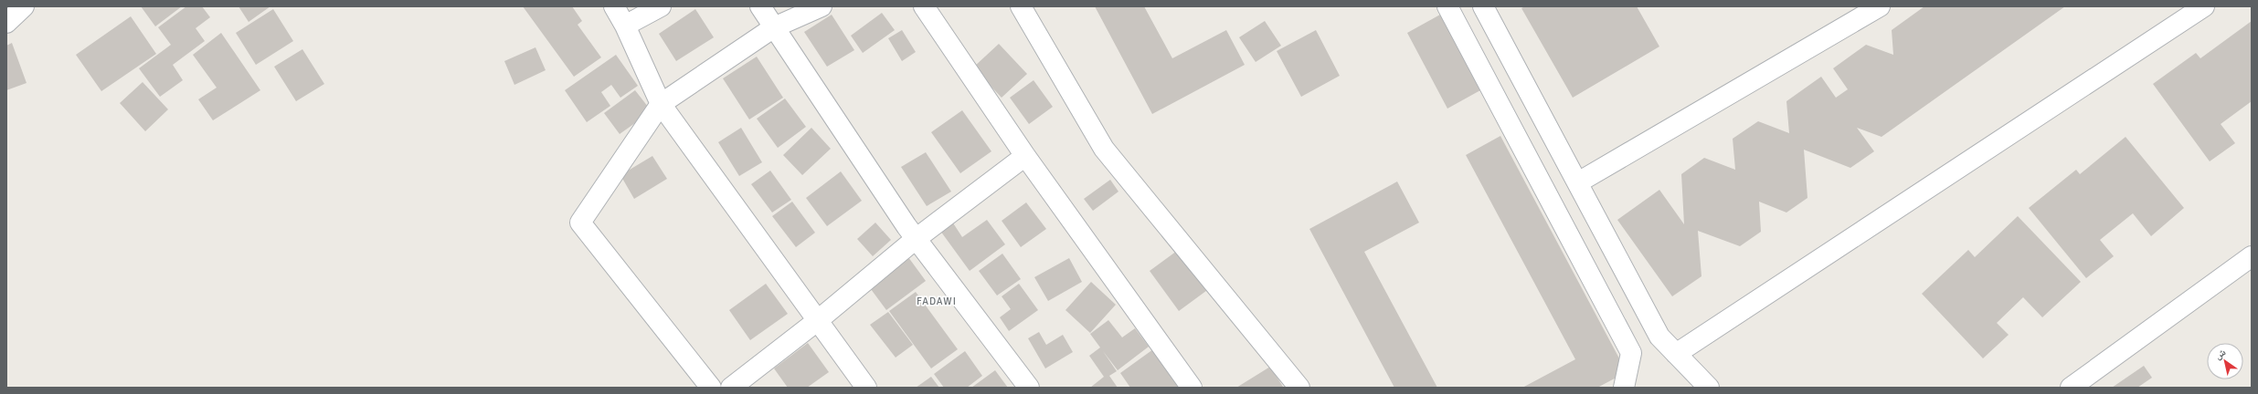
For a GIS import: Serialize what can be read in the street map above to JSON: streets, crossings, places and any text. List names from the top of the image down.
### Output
{
  "districts": ["FADAWI"],
  "north": "top left"
}
